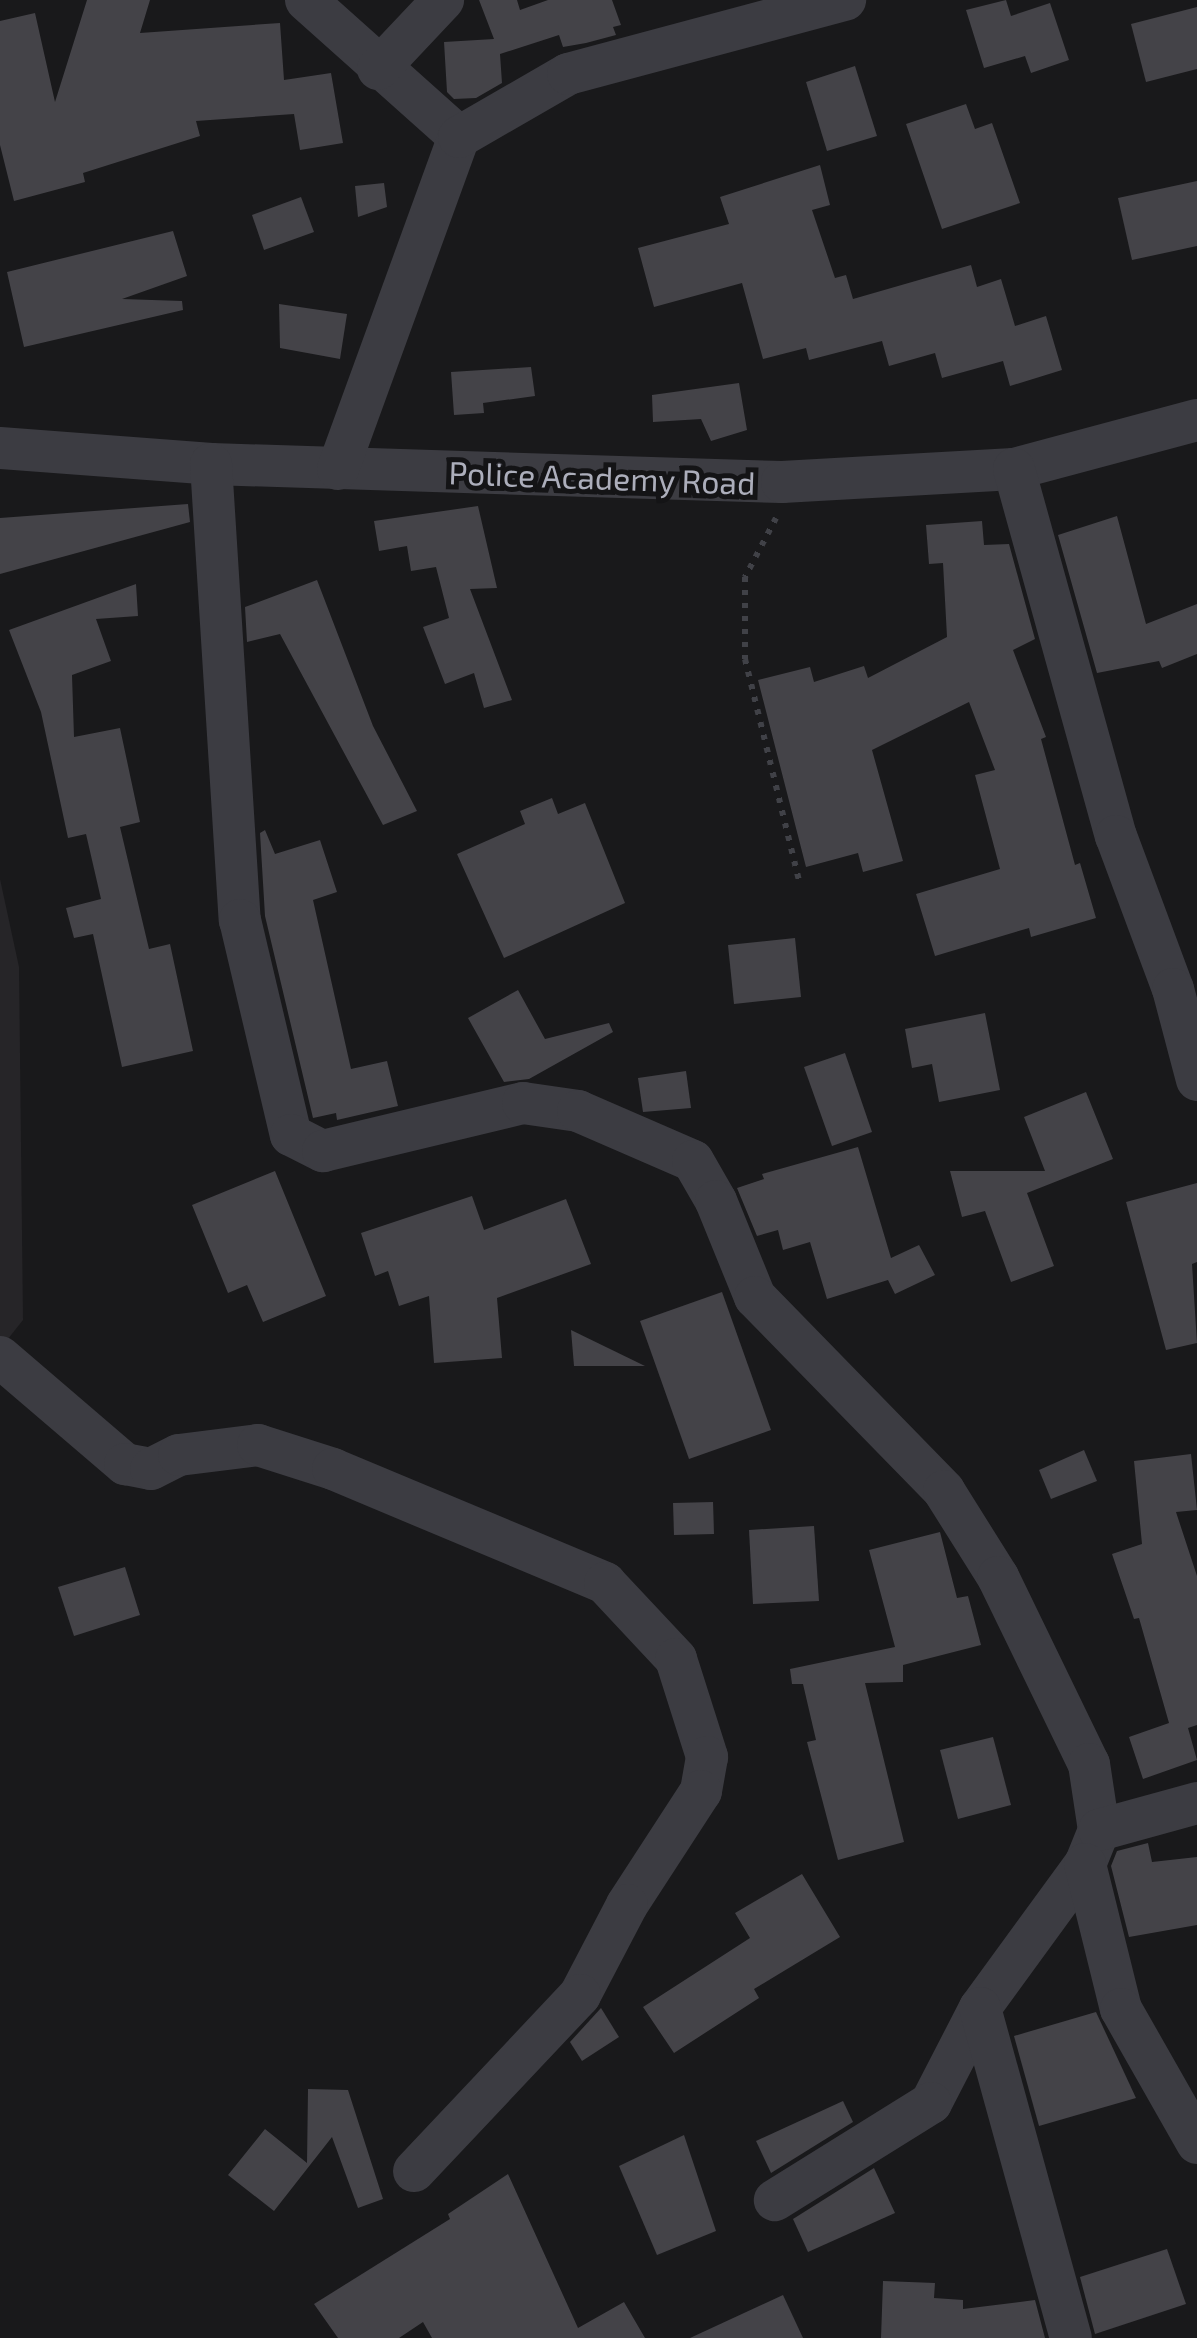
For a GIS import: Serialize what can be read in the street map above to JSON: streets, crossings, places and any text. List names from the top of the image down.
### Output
{
  "streets": {
    "street": ["Police Academy Road"]
  }
}
